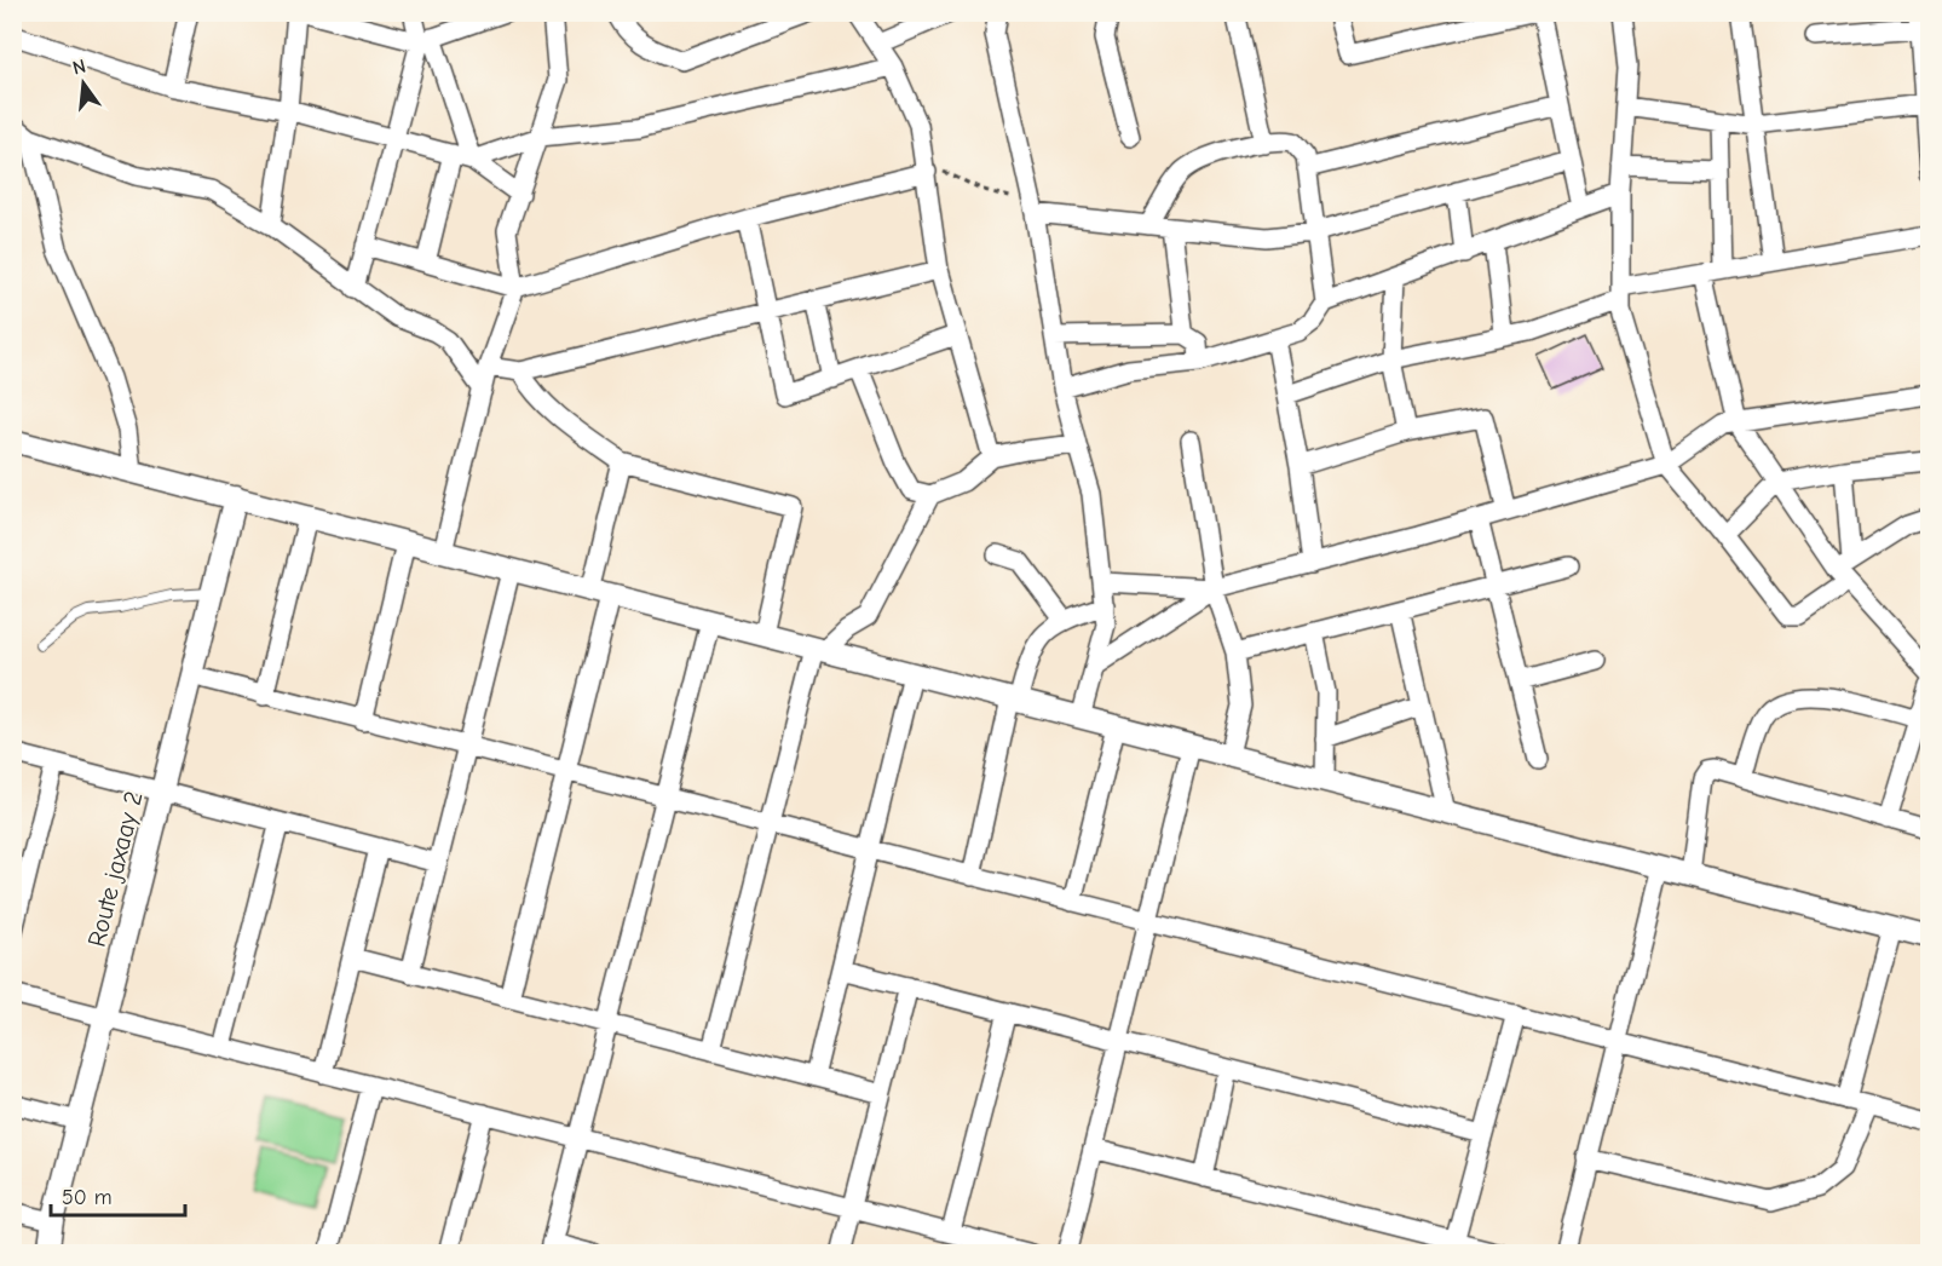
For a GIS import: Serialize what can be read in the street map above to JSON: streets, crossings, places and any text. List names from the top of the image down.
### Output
{
  "streets": {
    "street": ["Route jaxaay 2"]
  },
  "scale_bar": "50 m",
  "north": "top"
}
